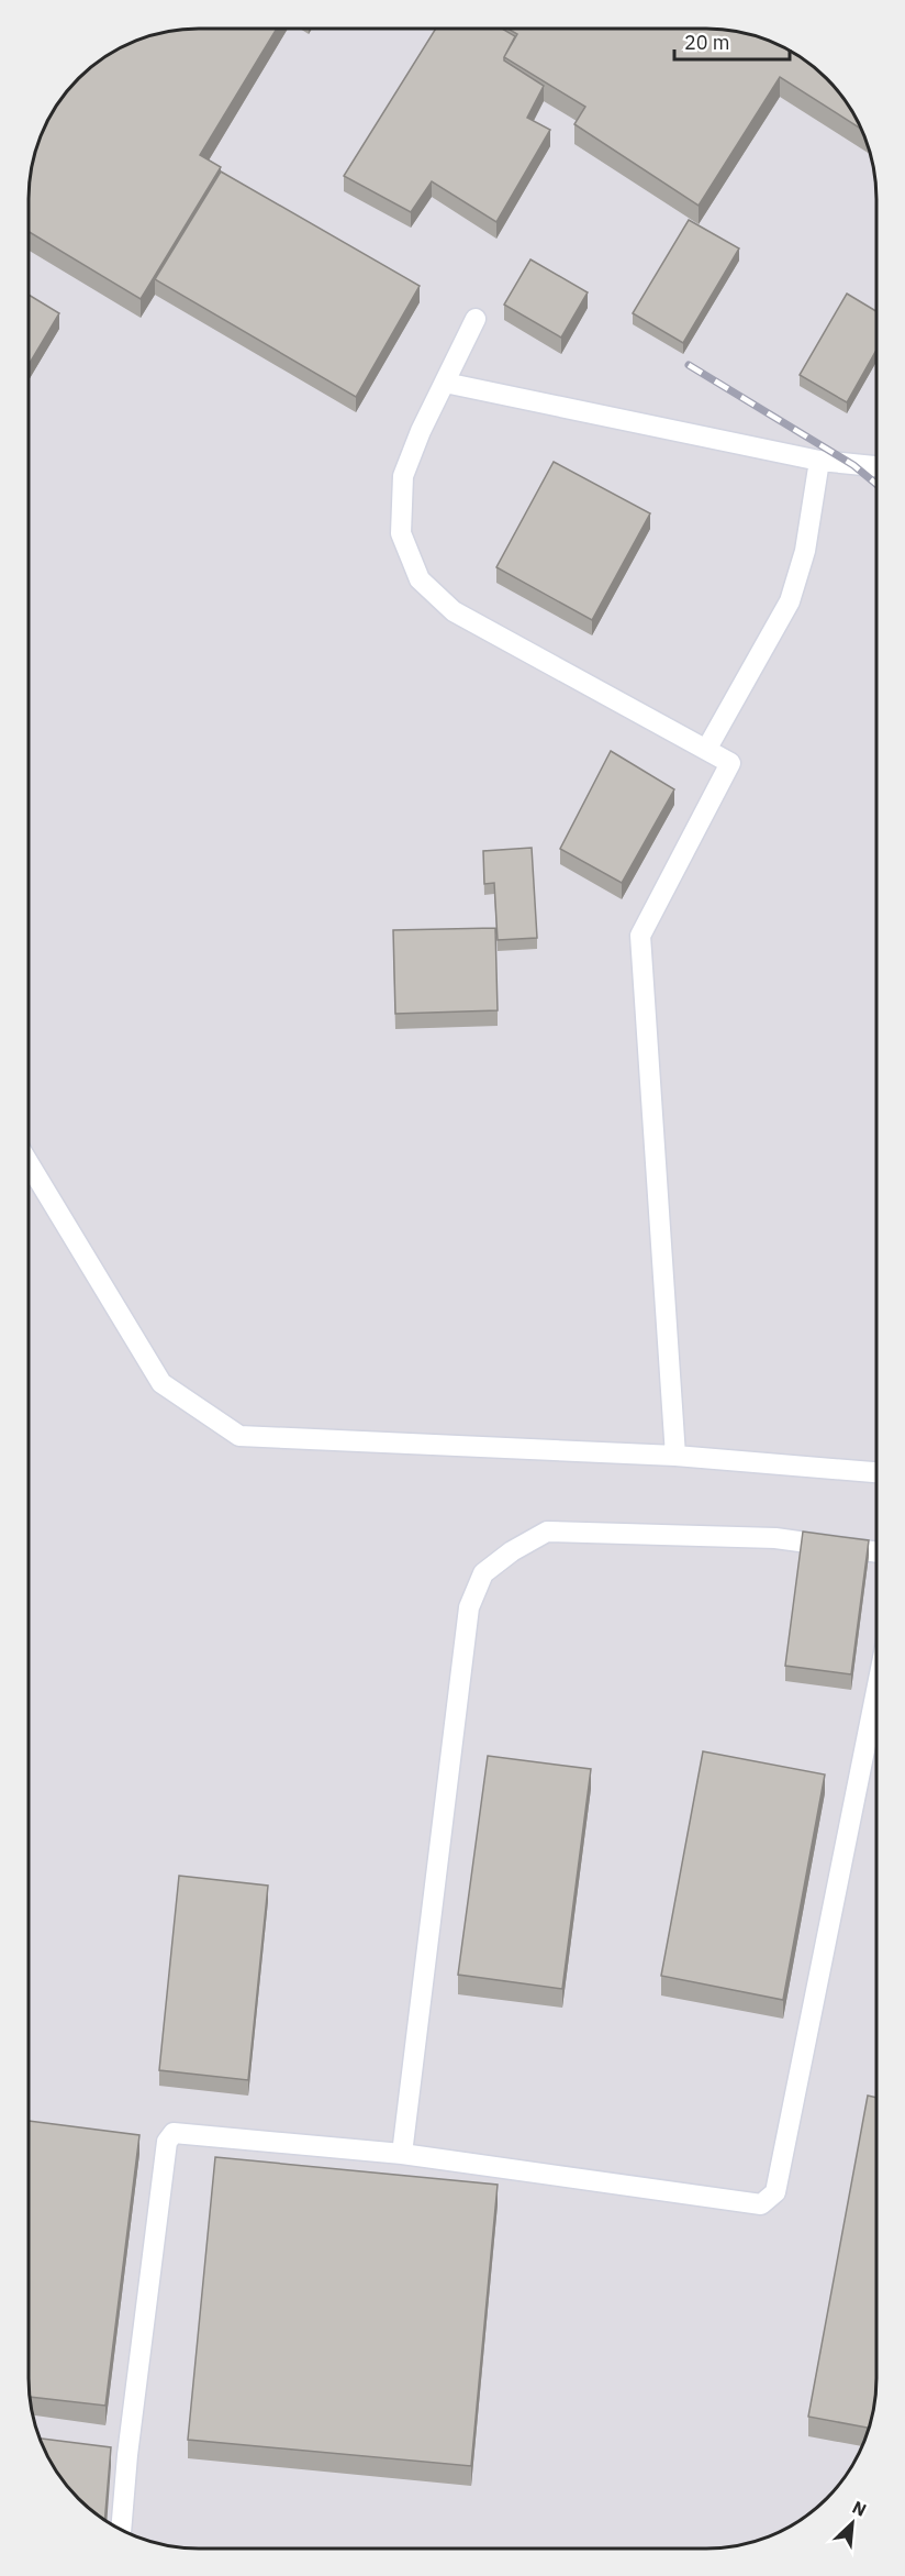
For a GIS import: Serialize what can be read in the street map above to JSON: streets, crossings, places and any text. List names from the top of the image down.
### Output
{
  "scale_bar": "20 m",
  "north": "top right"
}
